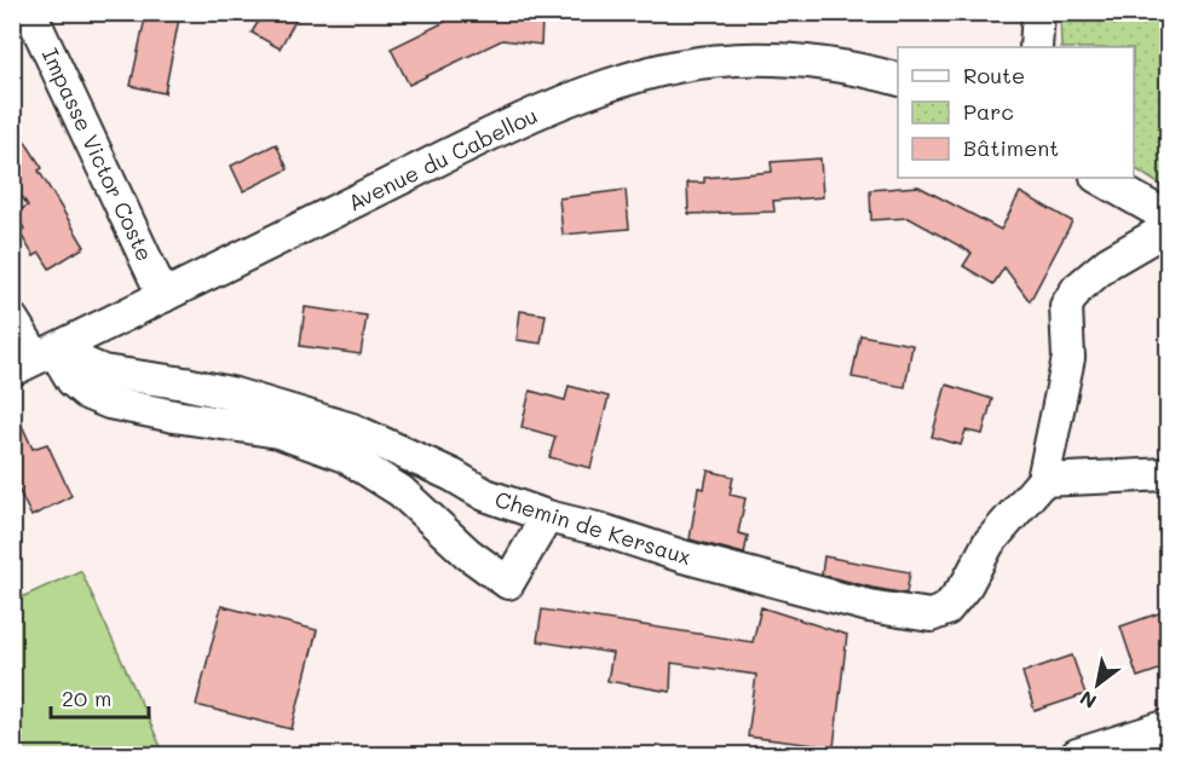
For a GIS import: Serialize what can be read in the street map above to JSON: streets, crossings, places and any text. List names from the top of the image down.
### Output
{
  "streets": {
    "street": ["Impasse Victor Coste", "Avenue du Cabellou", "Chemin de Kersaux"]
  },
  "crossings": [
    ["Impasse Victor Coste", "Avenue du Cabellou"],
    ["Avenue du Cabellou", "Chemin de Kersaux"]
  ],
  "legend": ["Route", "Parc", "Bâtiment"],
  "scale_bar": "20 m",
  "north": "bottom left"
}
